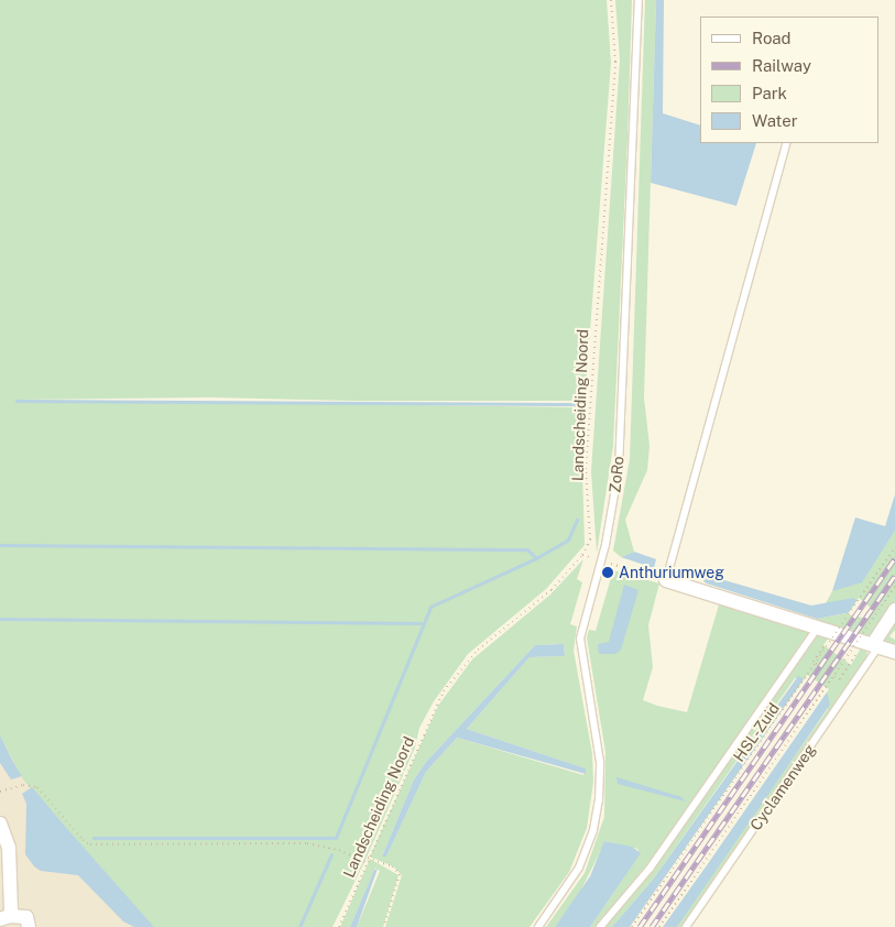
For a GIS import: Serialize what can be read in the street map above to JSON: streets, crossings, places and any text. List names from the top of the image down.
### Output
{
  "streets": {
    "street": ["Cyclamenweg"],
    "lane": ["ZoRo"],
    "path": ["Landscheiding Noord", "HSL-Zuid"]
  },
  "places": ["Anthuriumweg"],
  "legend": [
    "Road",
    "Railway",
    "Park",
    "Water"
  ]
}
